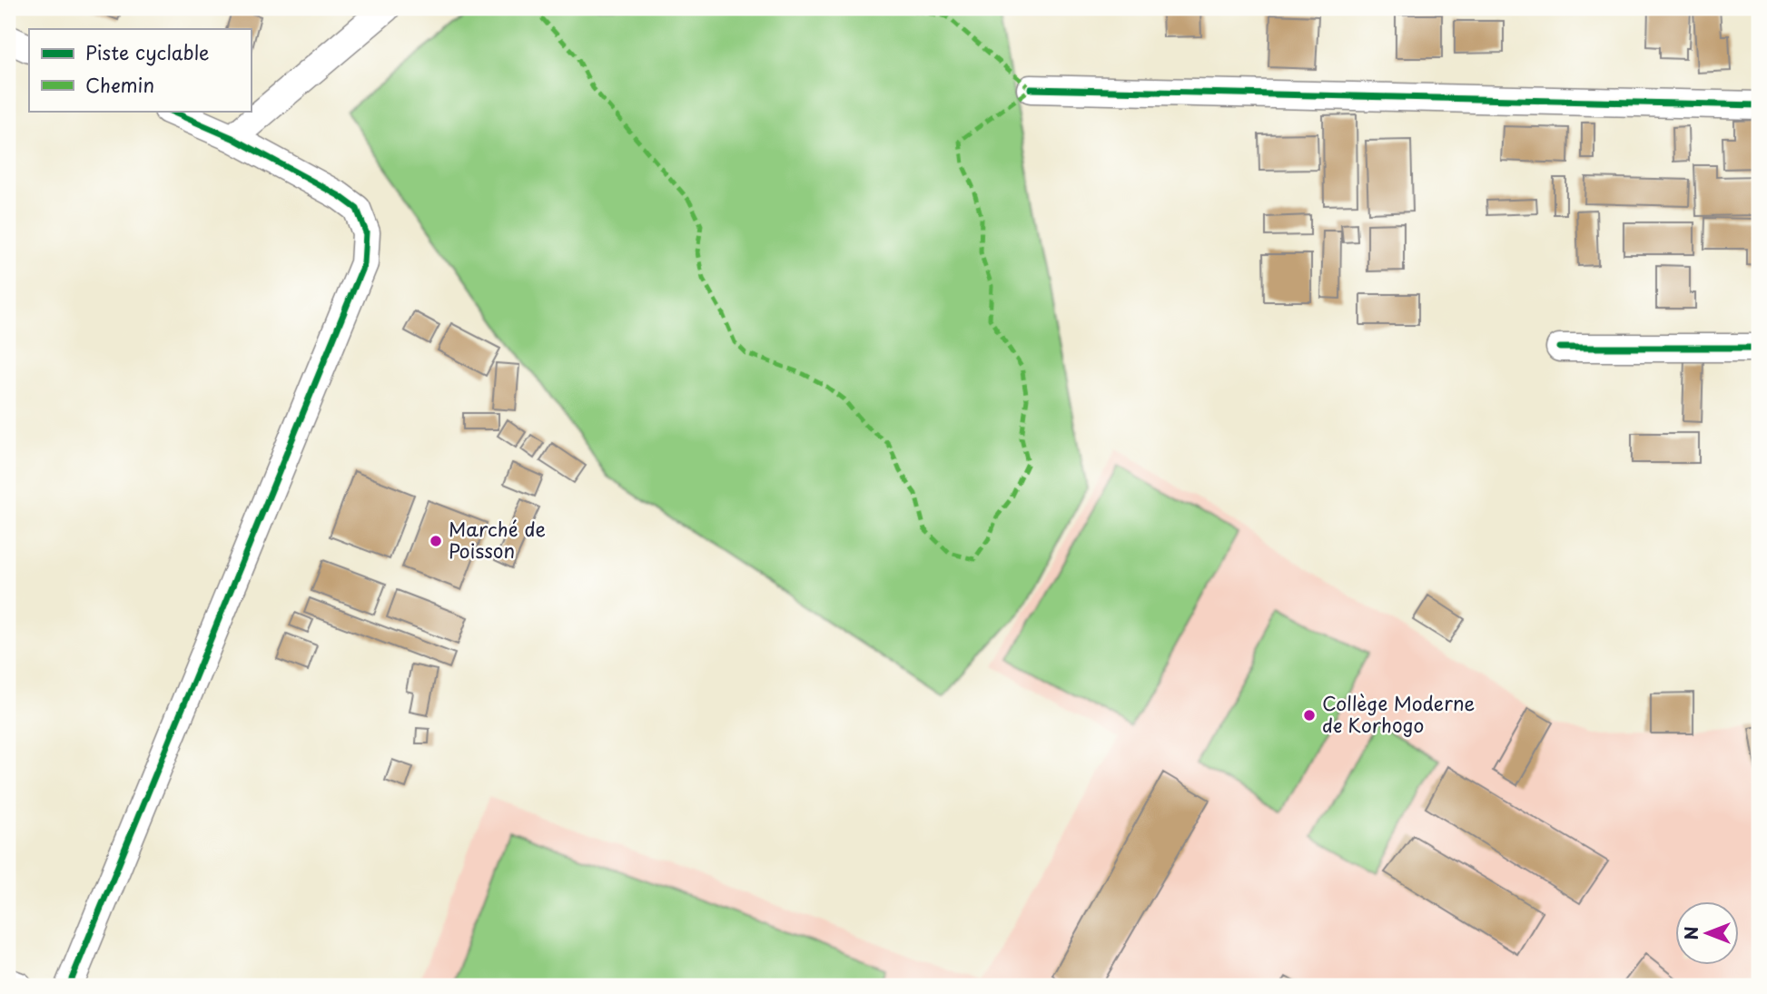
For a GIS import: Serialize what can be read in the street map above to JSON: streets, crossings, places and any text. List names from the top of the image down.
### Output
{
  "places": ["Marché de Poisson", "Collège Moderne de Korhogo"],
  "legend": ["Piste cyclable", "Chemin"],
  "north": "left"
}
